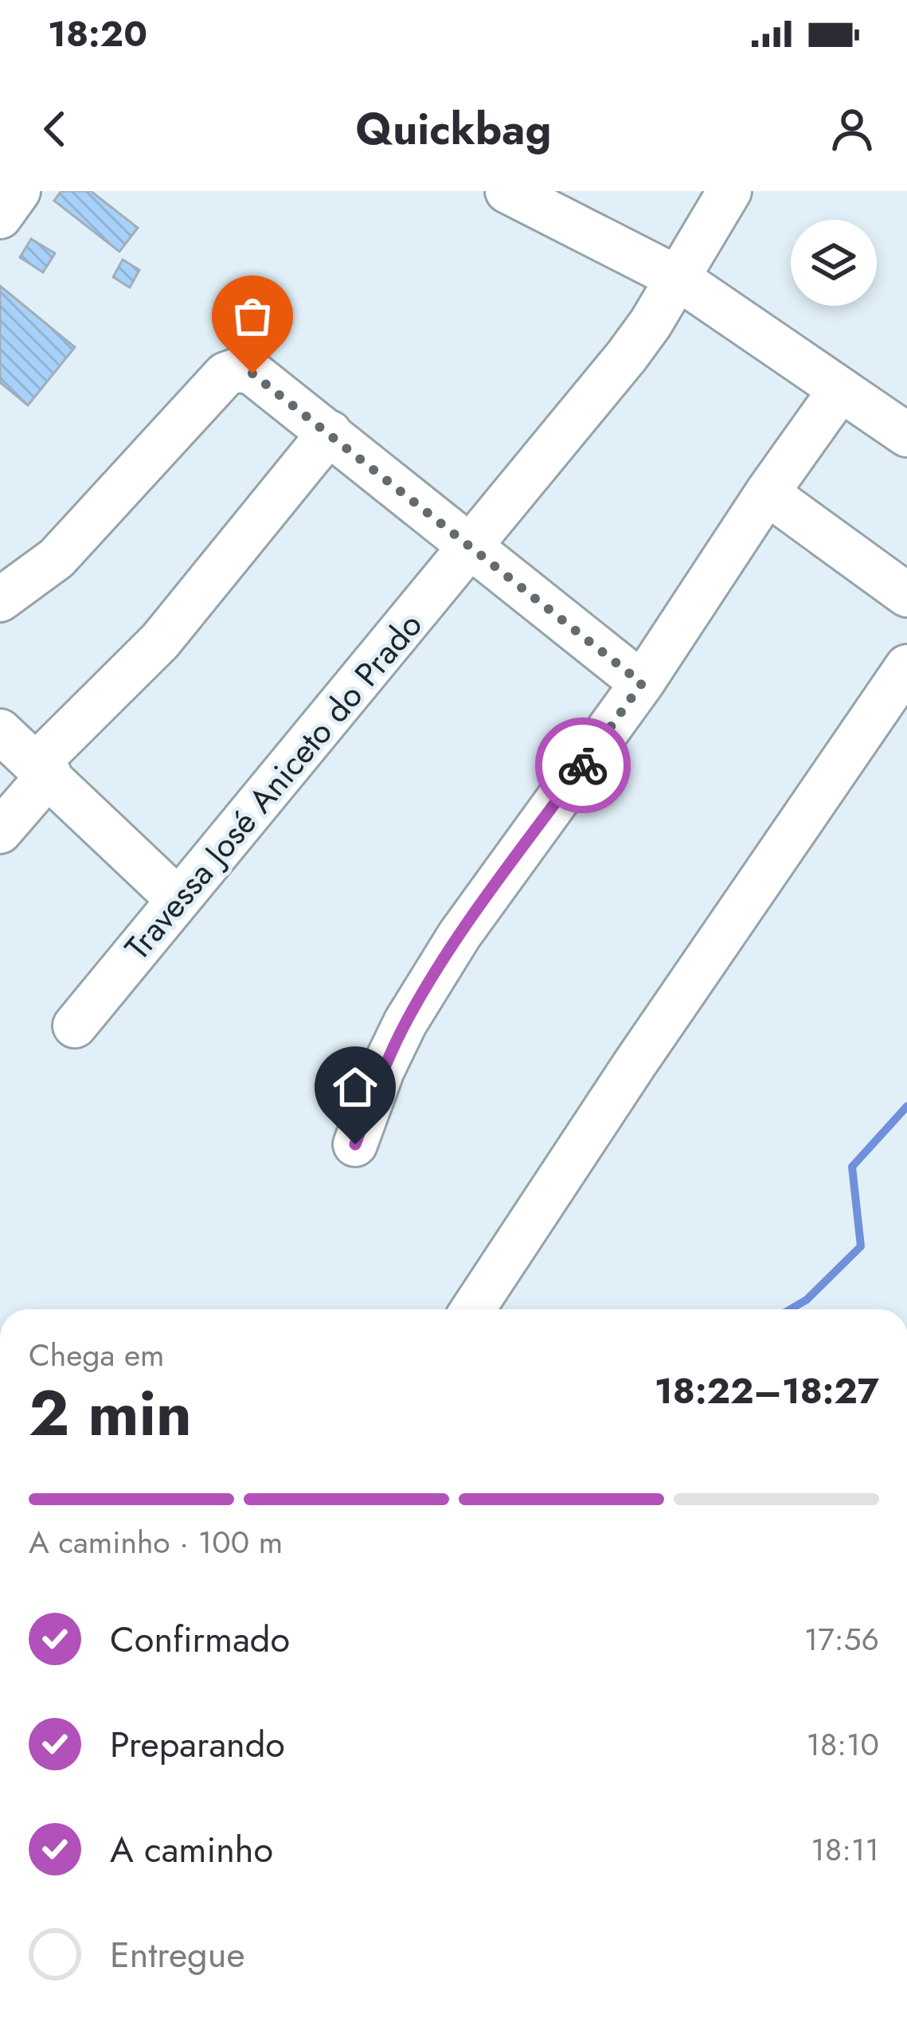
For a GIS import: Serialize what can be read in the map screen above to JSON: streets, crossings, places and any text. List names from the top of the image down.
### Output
{
  "streets": {
    "street": ["Travessa José Aniceto do Prado"]
  },
  "page": {
    "status": "18:20",
    "header": "Quickbag",
    "heading": ["2 min", "Chega em", "18:22–18:27"],
    "bar": "A caminho · 100 m",
    "list": [
      ["Confirmado", "17:56"],
      ["Preparando", "18:10"],
      ["A caminho", "18:11"],
      "Entregue"
    ]
  }
}
